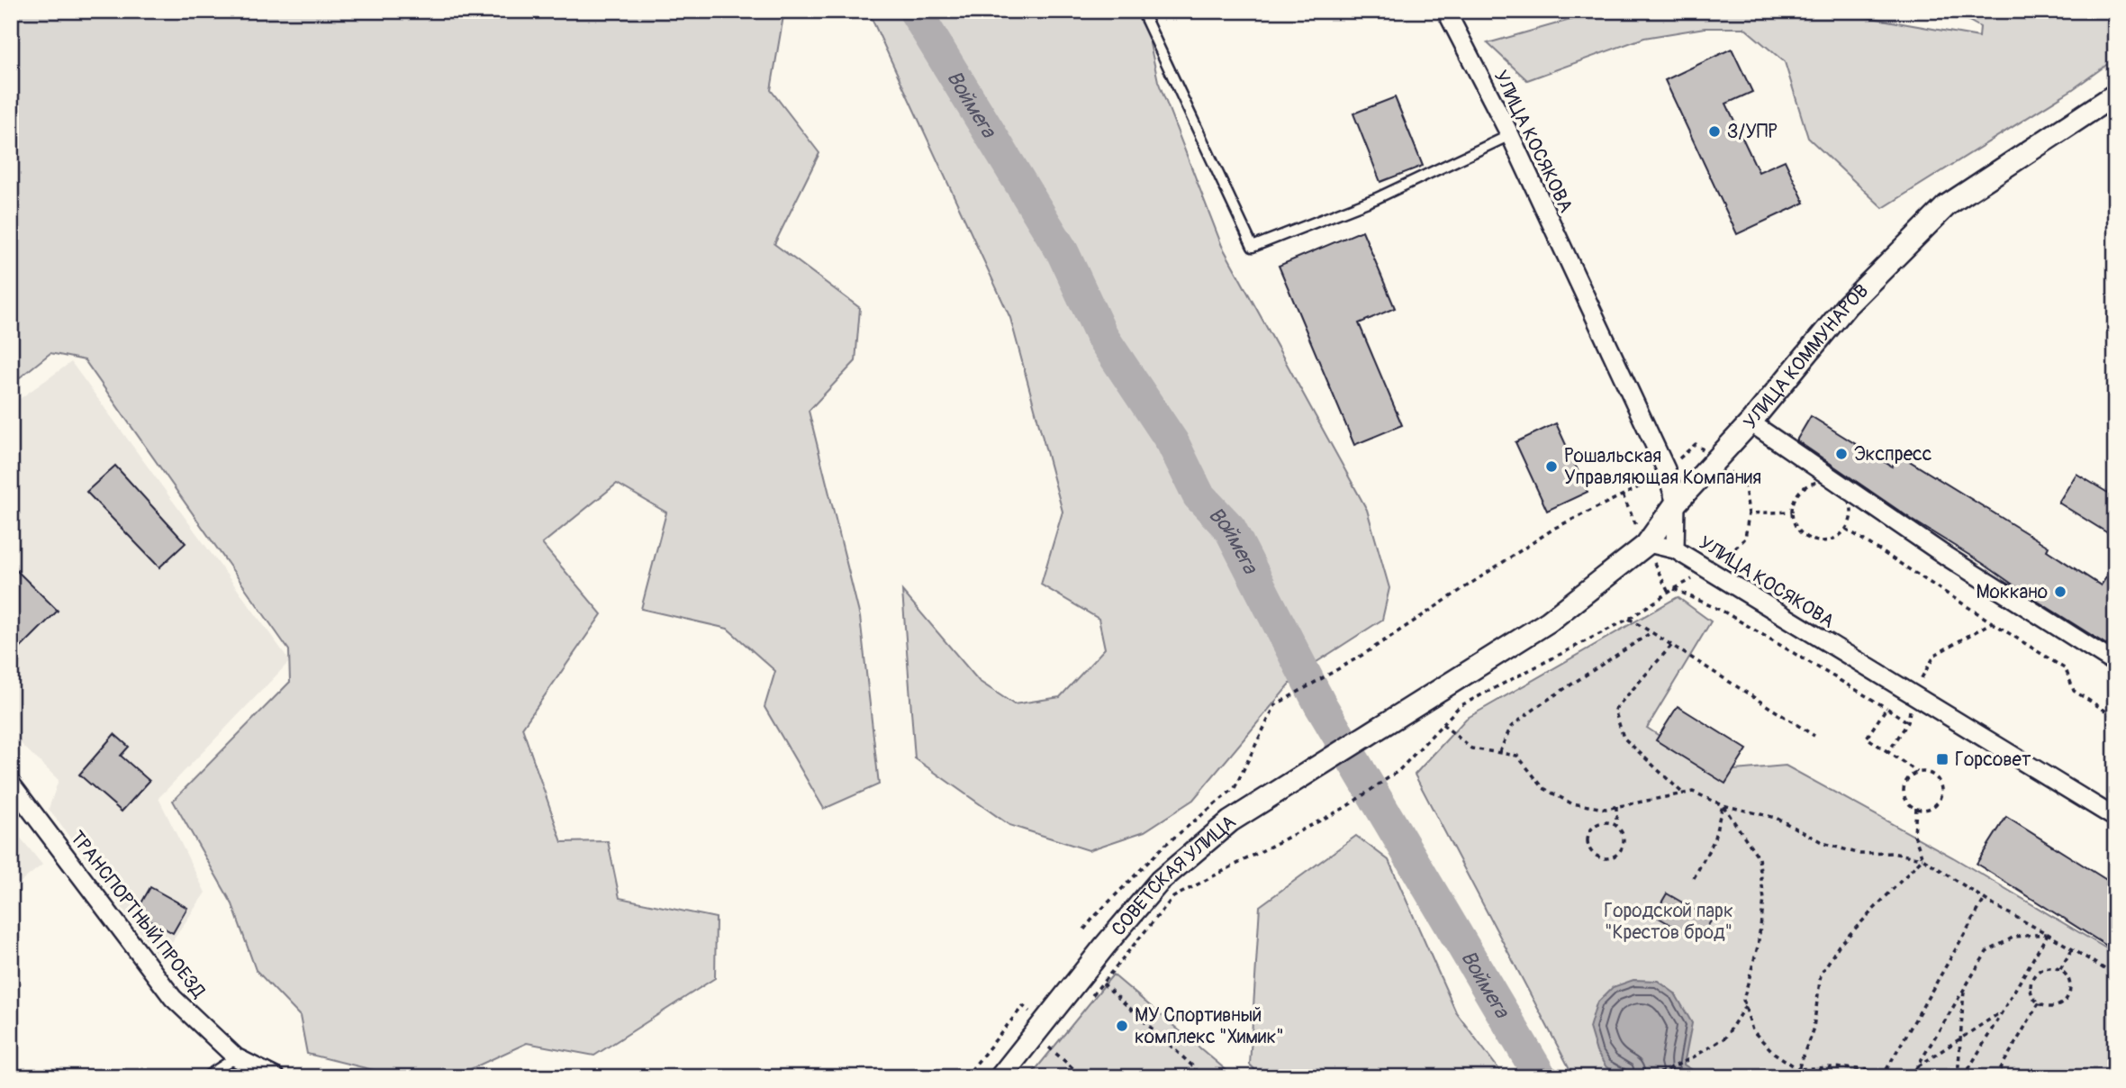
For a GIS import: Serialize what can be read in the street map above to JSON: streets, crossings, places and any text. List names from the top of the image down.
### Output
{
  "streets": {
    "street": [
      "УЛИЦА КОСЯКОВА",
      "УЛИЦА КОММУНАРОВ",
      "СОВЕТСКАЯ УЛИЦА",
      "ТРАНСПОРТНЫЙ ПРОЕЗД"
    ]
  },
  "crossings": [
    ["УЛИЦА КОСЯКОВА", "УЛИЦА КОММУНАРОВ"],
    ["УЛИЦА КОММУНАРОВ", "СОВЕТСКАЯ УЛИЦА"]
  ],
  "water": ["Воймега"],
  "parks": ["Городской парк \"Крестов брод\""],
  "places": {
    "other": [
      "З/УПР",
      "Экспресс",
      "Рошальская Управляющая Компания",
      "Моккано",
      "МУ Спортивный комплекс \"Химик\""
    ],
    "transit": ["Горсовет"]
  }
}
